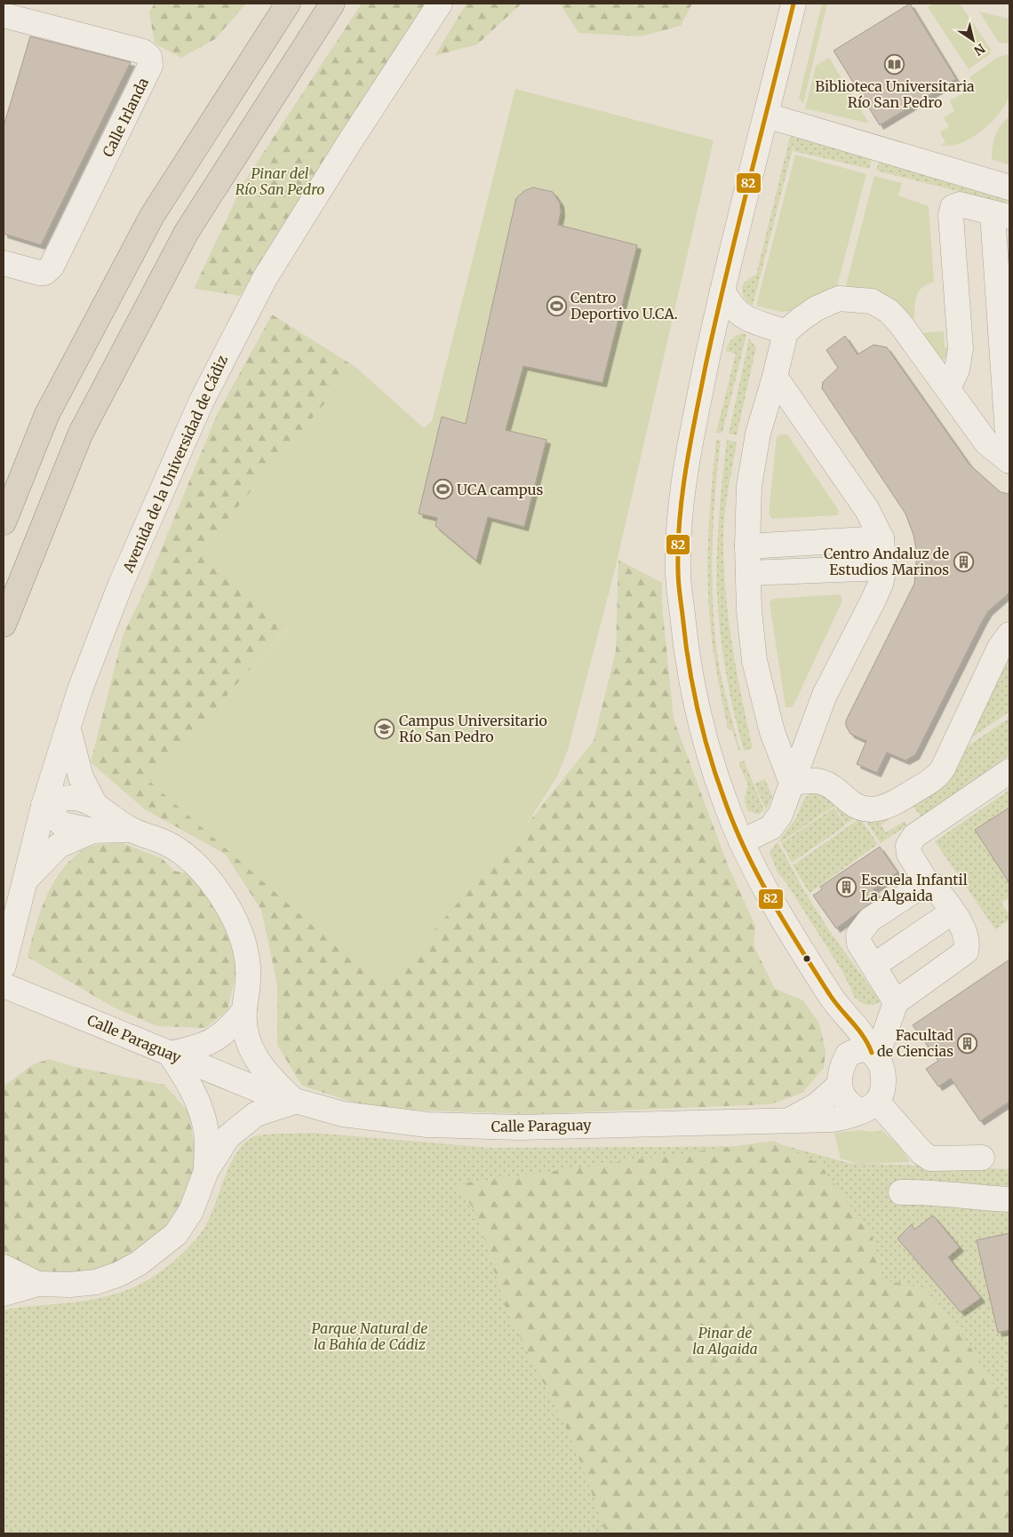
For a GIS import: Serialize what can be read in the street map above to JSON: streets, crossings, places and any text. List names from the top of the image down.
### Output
{
  "streets": {
    "street": ["Calle Irlanda", "Avenida de la Universidad de Cádiz", "Calle Paraguay"]
  },
  "parks": ["Pinar del Río San Pedro", "Parque Natural de la Bahía de Cádiz", "Pinar de la Algaida"],
  "places": {
    "library": ["Biblioteca Universitaria Río San Pedro"],
    "sports": ["Centro Deportivo U.CA.", "UCA campus"],
    "building": ["Centro Andaluz de Estudios Marinos", "Escuela Infantil La Algaida", "Facultad de Ciencias"],
    "school or university": ["Campus Universitario Río San Pedro"]
  },
  "lines": ["transit line 82"],
  "north": "bottom right"
}
